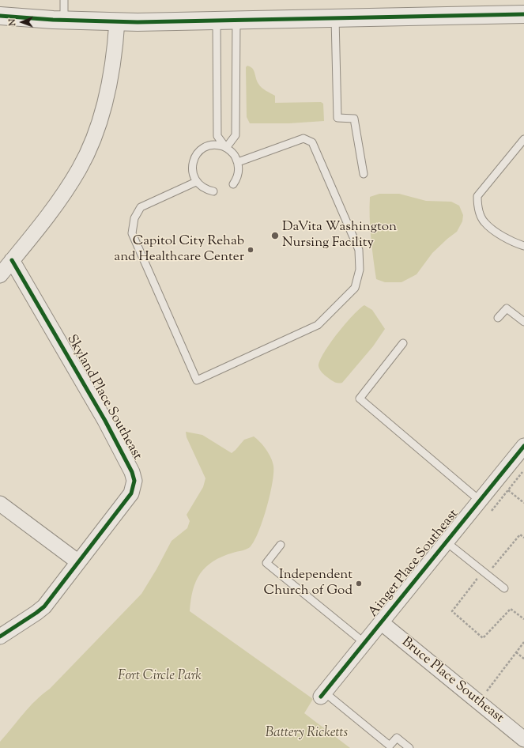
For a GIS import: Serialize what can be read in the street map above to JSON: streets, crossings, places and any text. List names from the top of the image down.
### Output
{
  "streets": {
    "street": ["Skyland Place Southeast", "Ainger Place Southeast", "Bruce Place Southeast"]
  },
  "crossings": [
    ["Ainger Place Southeast", "Bruce Place Southeast"]
  ],
  "parks": ["Fort Circle Park", "Battery Ricketts"],
  "places": ["DaVita Washington Nursing Facility", "Capitol City Rehab and Healthcare Center", "Independent Church of God"],
  "north": "left"
}
